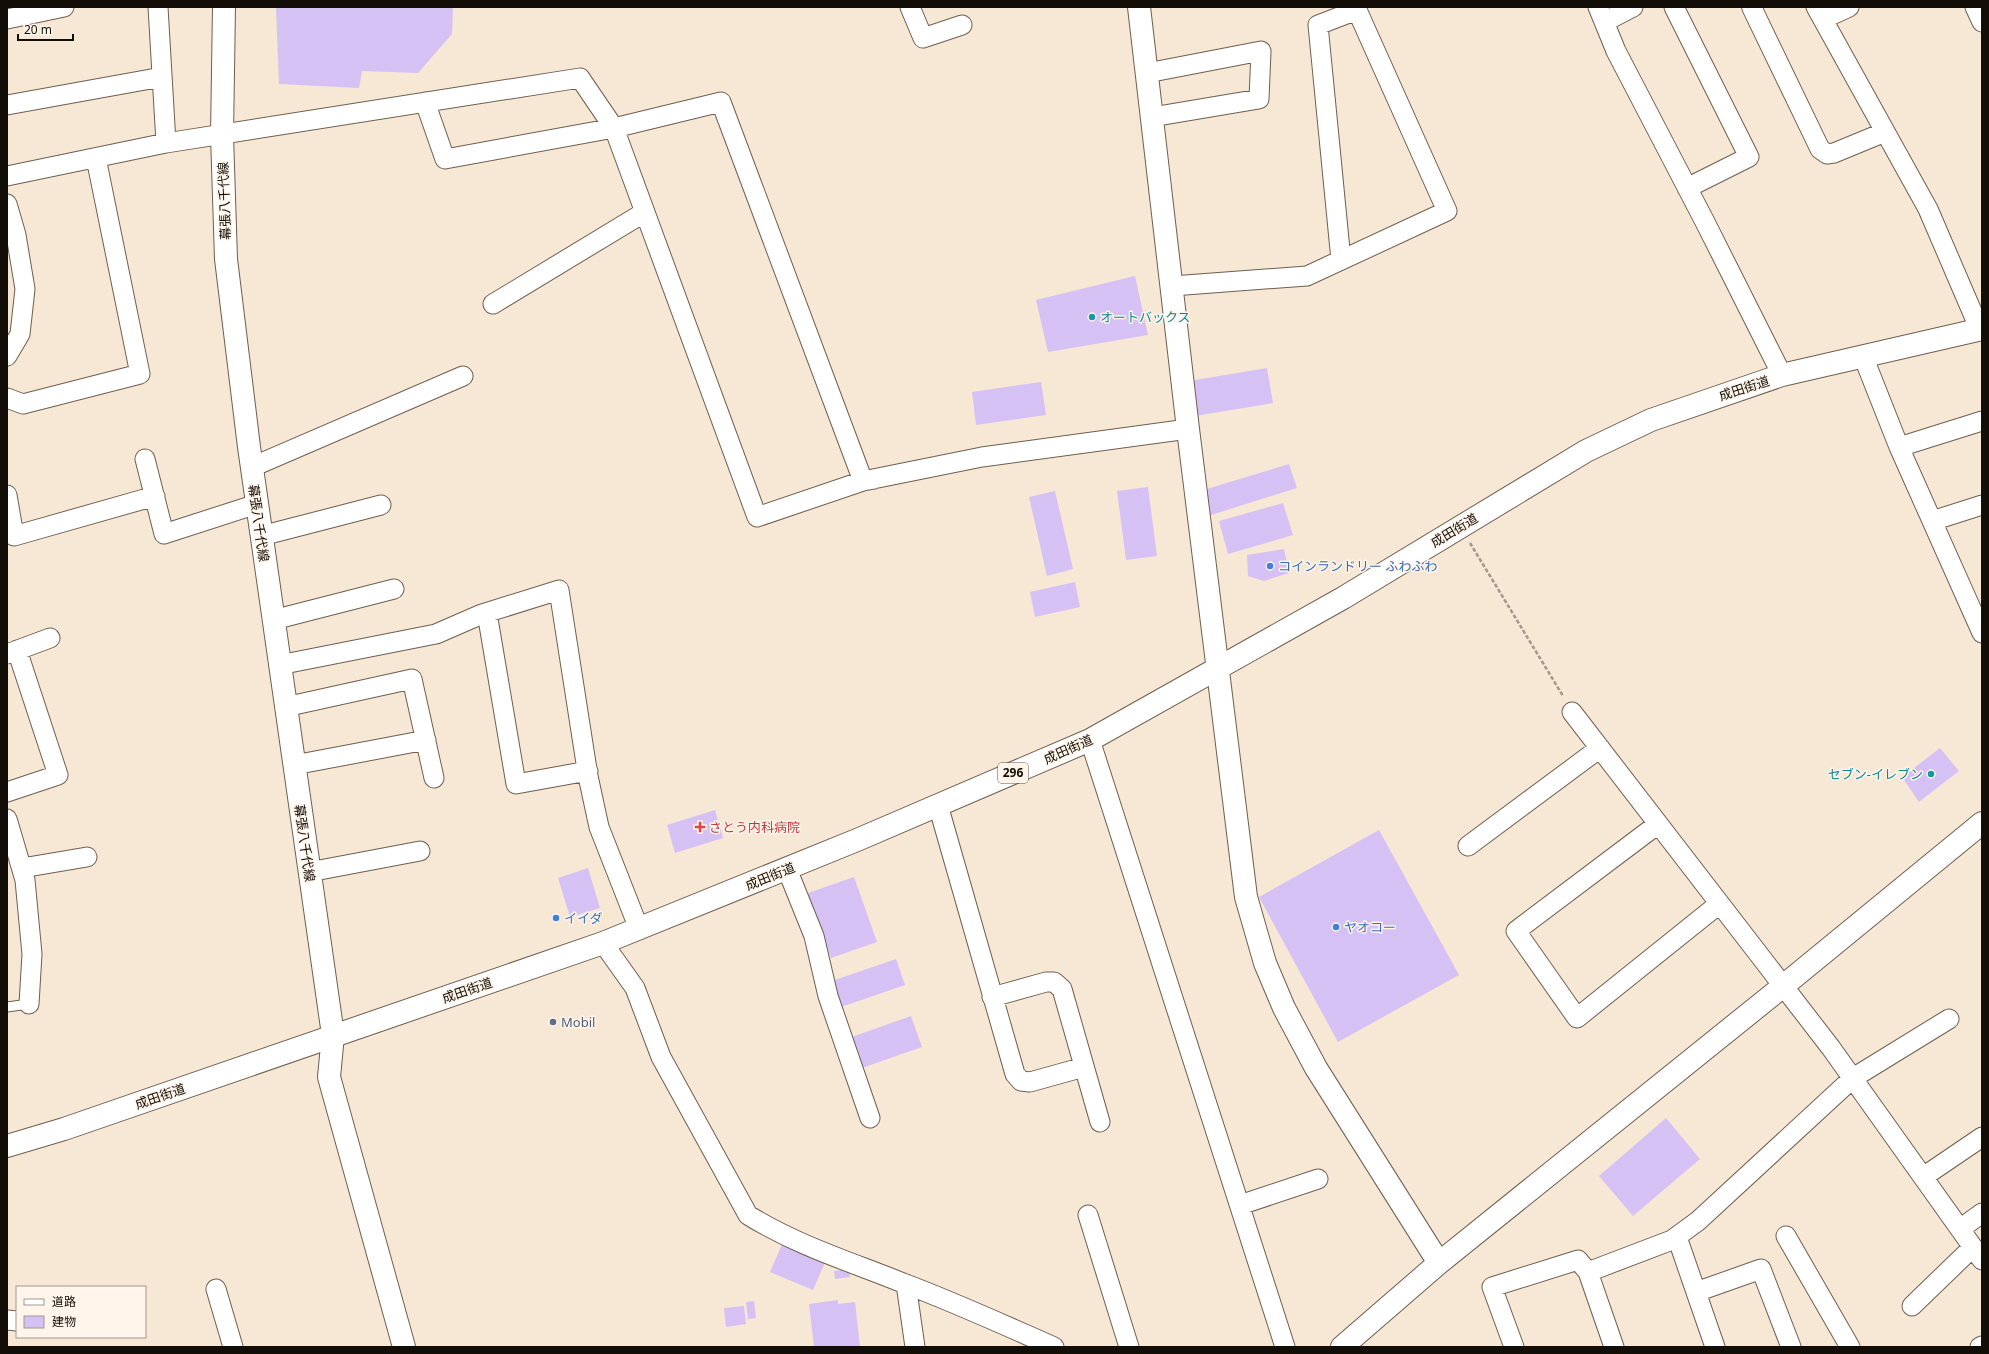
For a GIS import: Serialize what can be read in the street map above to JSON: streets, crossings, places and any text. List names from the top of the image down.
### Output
{
  "streets": {
    "main road": ["幕張八千代線", "成田街道", "296"]
  },
  "crossings": [
    ["幕張八千代線", "成田街道"]
  ],
  "places": {
    "other": [
      "オートバックス",
      "コインランドリー ふわふわ",
      "セブン-イレブン",
      "イイダ",
      "ヤオコー",
      "Mobil"
    ],
    "health": ["さとう内科病院"]
  },
  "legend": ["道路", "建物"],
  "scale_bar": "20 m"
}
